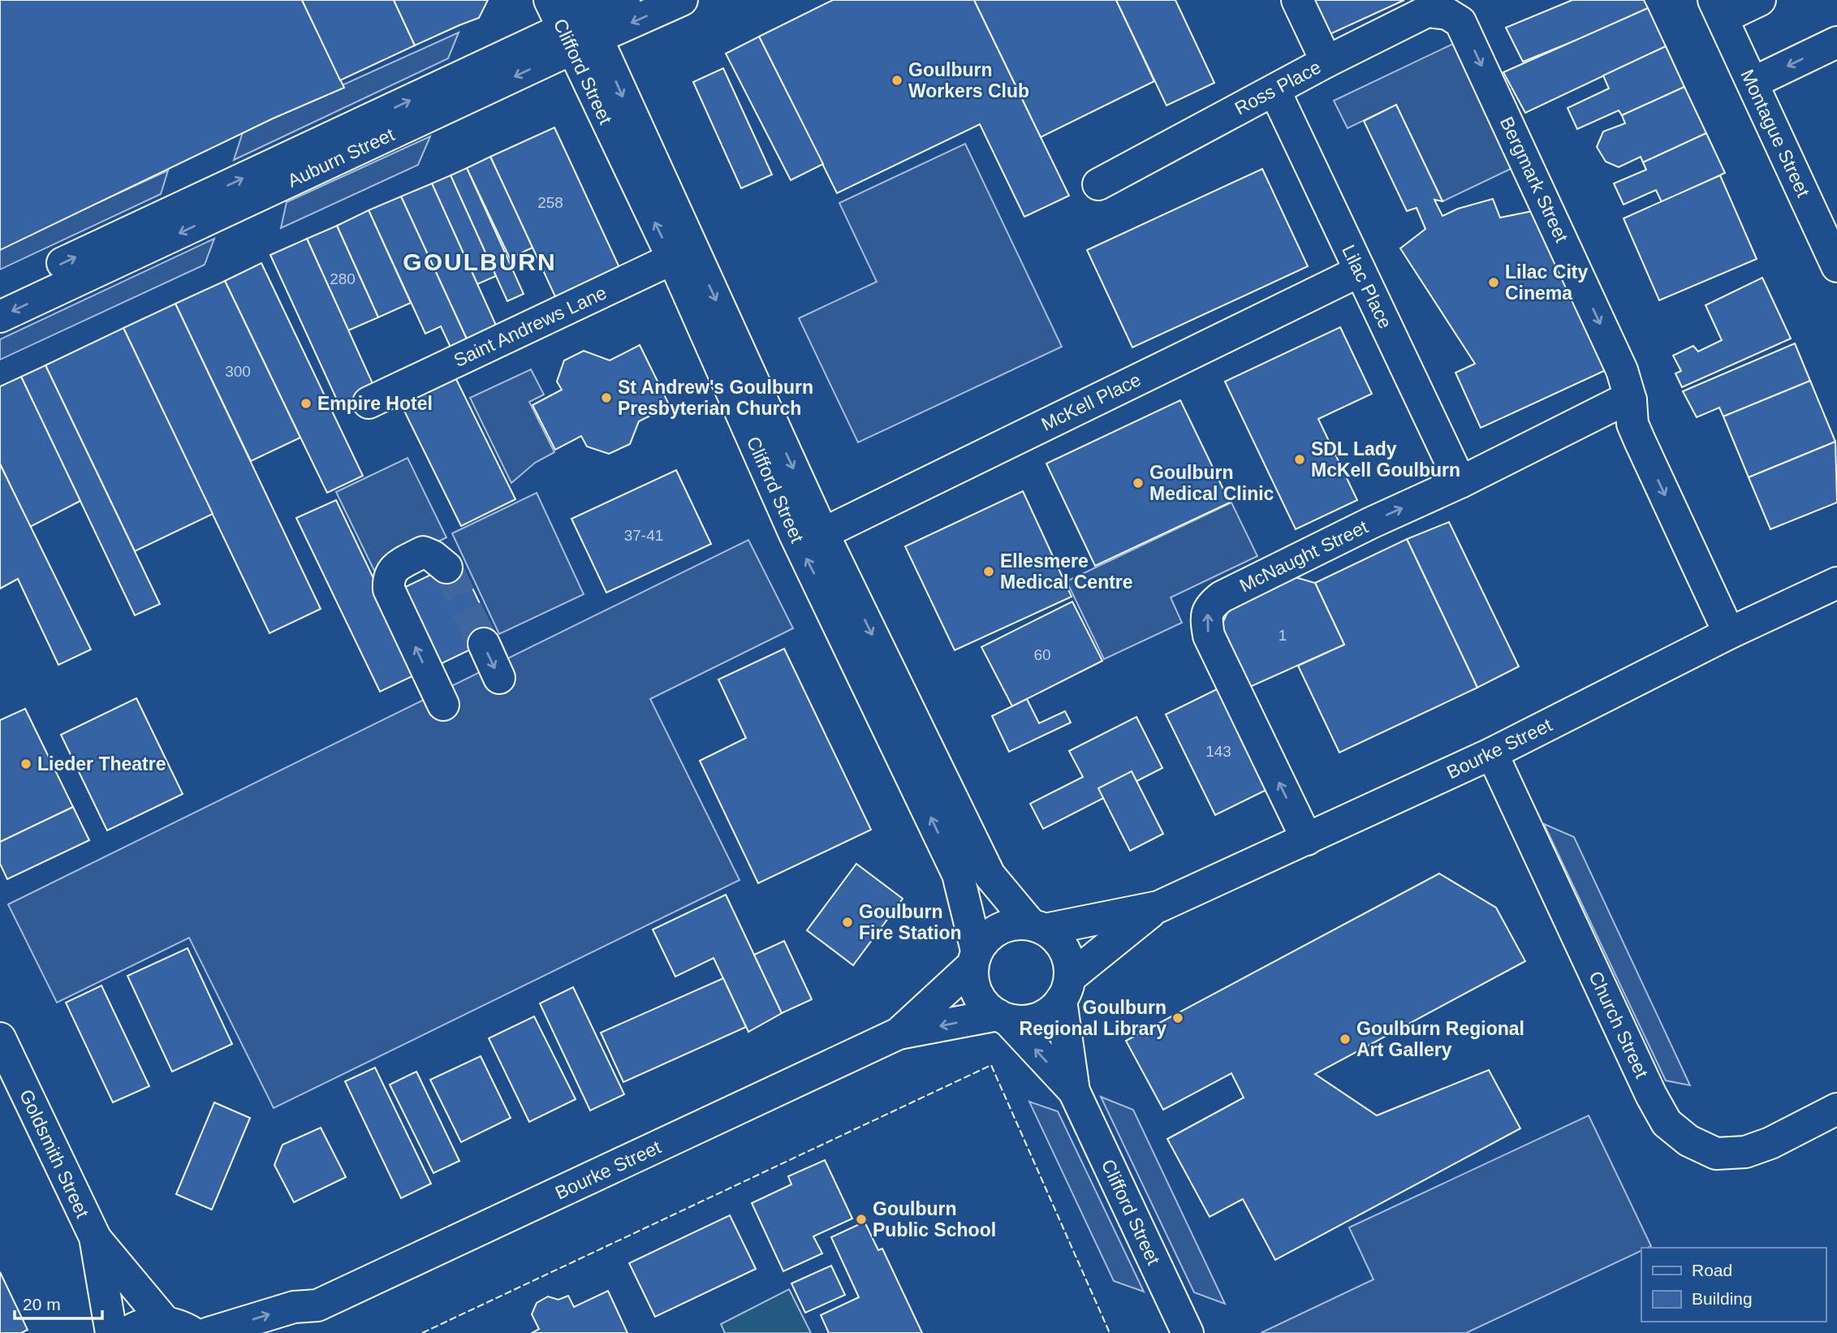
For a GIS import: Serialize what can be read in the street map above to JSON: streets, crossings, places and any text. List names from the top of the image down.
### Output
{
  "streets": {
    "street": [
      "Clifford Street",
      "Ross Place",
      "Montague Street",
      "Auburn Street",
      "Bergmark Street",
      "Lilac Place",
      "Saint Andrews Lane",
      "McKell Place",
      "McNaught Street",
      "Bourke Street",
      "Church Street",
      "Goldsmith Street"
    ]
  },
  "crossings": [
    ["Clifford Street", "Auburn Street"],
    ["Clifford Street", "Saint Andrews Lane"],
    ["Clifford Street", "McKell Place"],
    ["Clifford Street", "Bourke Street"],
    ["Ross Place", "Bergmark Street"],
    ["Ross Place", "Lilac Place"],
    ["Bergmark Street", "McNaught Street"],
    ["Bergmark Street", "Bourke Street"],
    ["Lilac Place", "McKell Place"],
    ["Lilac Place", "McNaught Street"],
    ["McNaught Street", "Bourke Street"],
    ["Bourke Street", "Church Street"]
  ],
  "one_way": ["Bergmark Street"],
  "districts": ["GOULBURN"],
  "places": [
    "Goulburn Workers Club",
    "Lilac City Cinema",
    "St Andrew's Goulburn Presbyterian Church",
    "Empire Hotel",
    "SDL Lady McKell Goulburn",
    "Goulburn Medical Clinic",
    "Ellesmere Medical Centre",
    "Lieder Theatre",
    "Goulburn Fire Station",
    "Goulburn Regional Library",
    "Goulburn Regional Art Gallery",
    "Goulburn Public School"
  ],
  "house_numbers": [
    "258",
    "280",
    "300",
    "37-41",
    "1",
    "60",
    "143"
  ],
  "legend": ["Road", "Building"],
  "scale_bar": "20 m"
}
